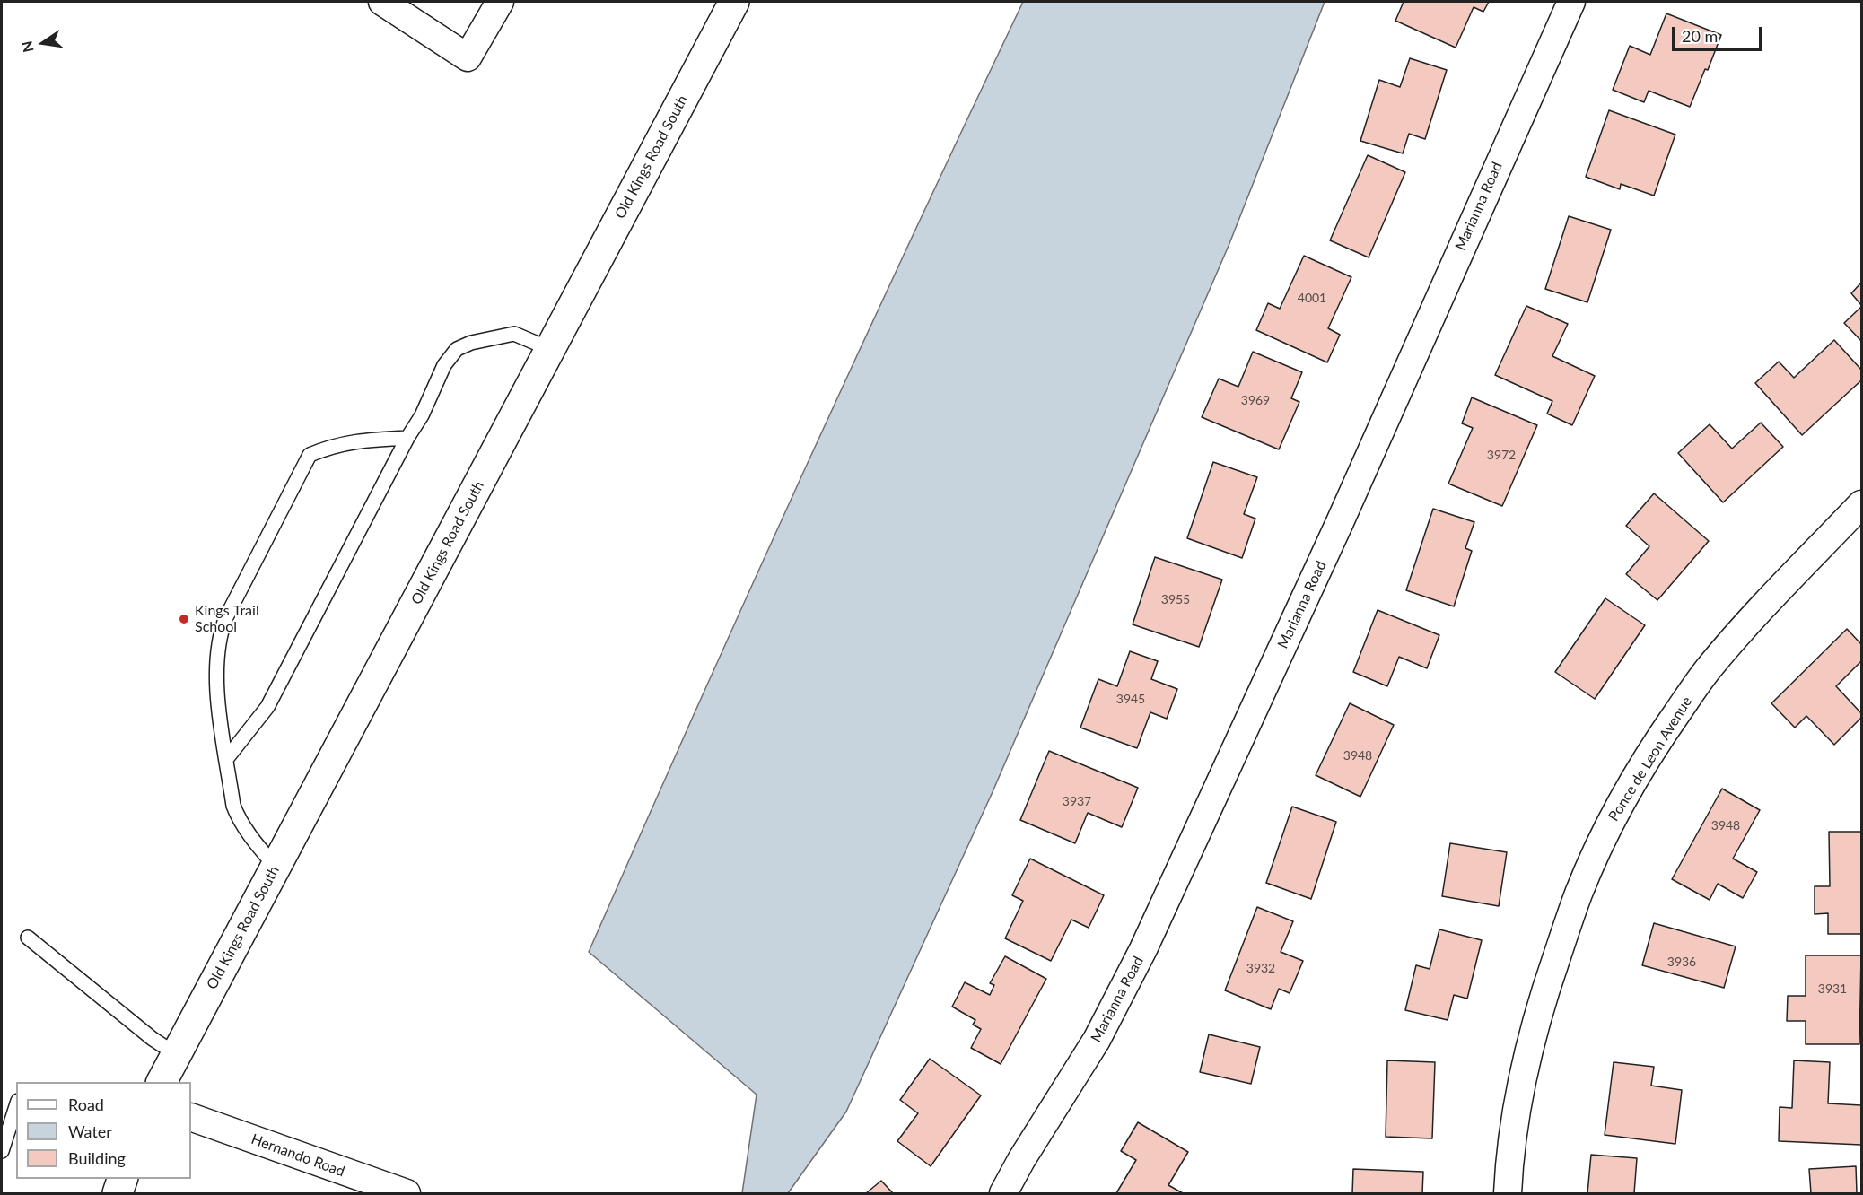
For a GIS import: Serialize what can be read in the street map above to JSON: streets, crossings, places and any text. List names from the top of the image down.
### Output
{
  "streets": {
    "street": [
      "Old Kings Road South",
      "Marianna Road",
      "Ponce de Leon Avenue",
      "Hernando Road"
    ]
  },
  "places": ["Kings Trail School"],
  "house_numbers": [
    "4001",
    "3969",
    "3972",
    "3955",
    "3945",
    "3948",
    "3937",
    "3948",
    "3936",
    "3932",
    "3931"
  ],
  "legend": ["Road", "Water", "Building"],
  "scale_bar": "20 m",
  "north": "left"
}
